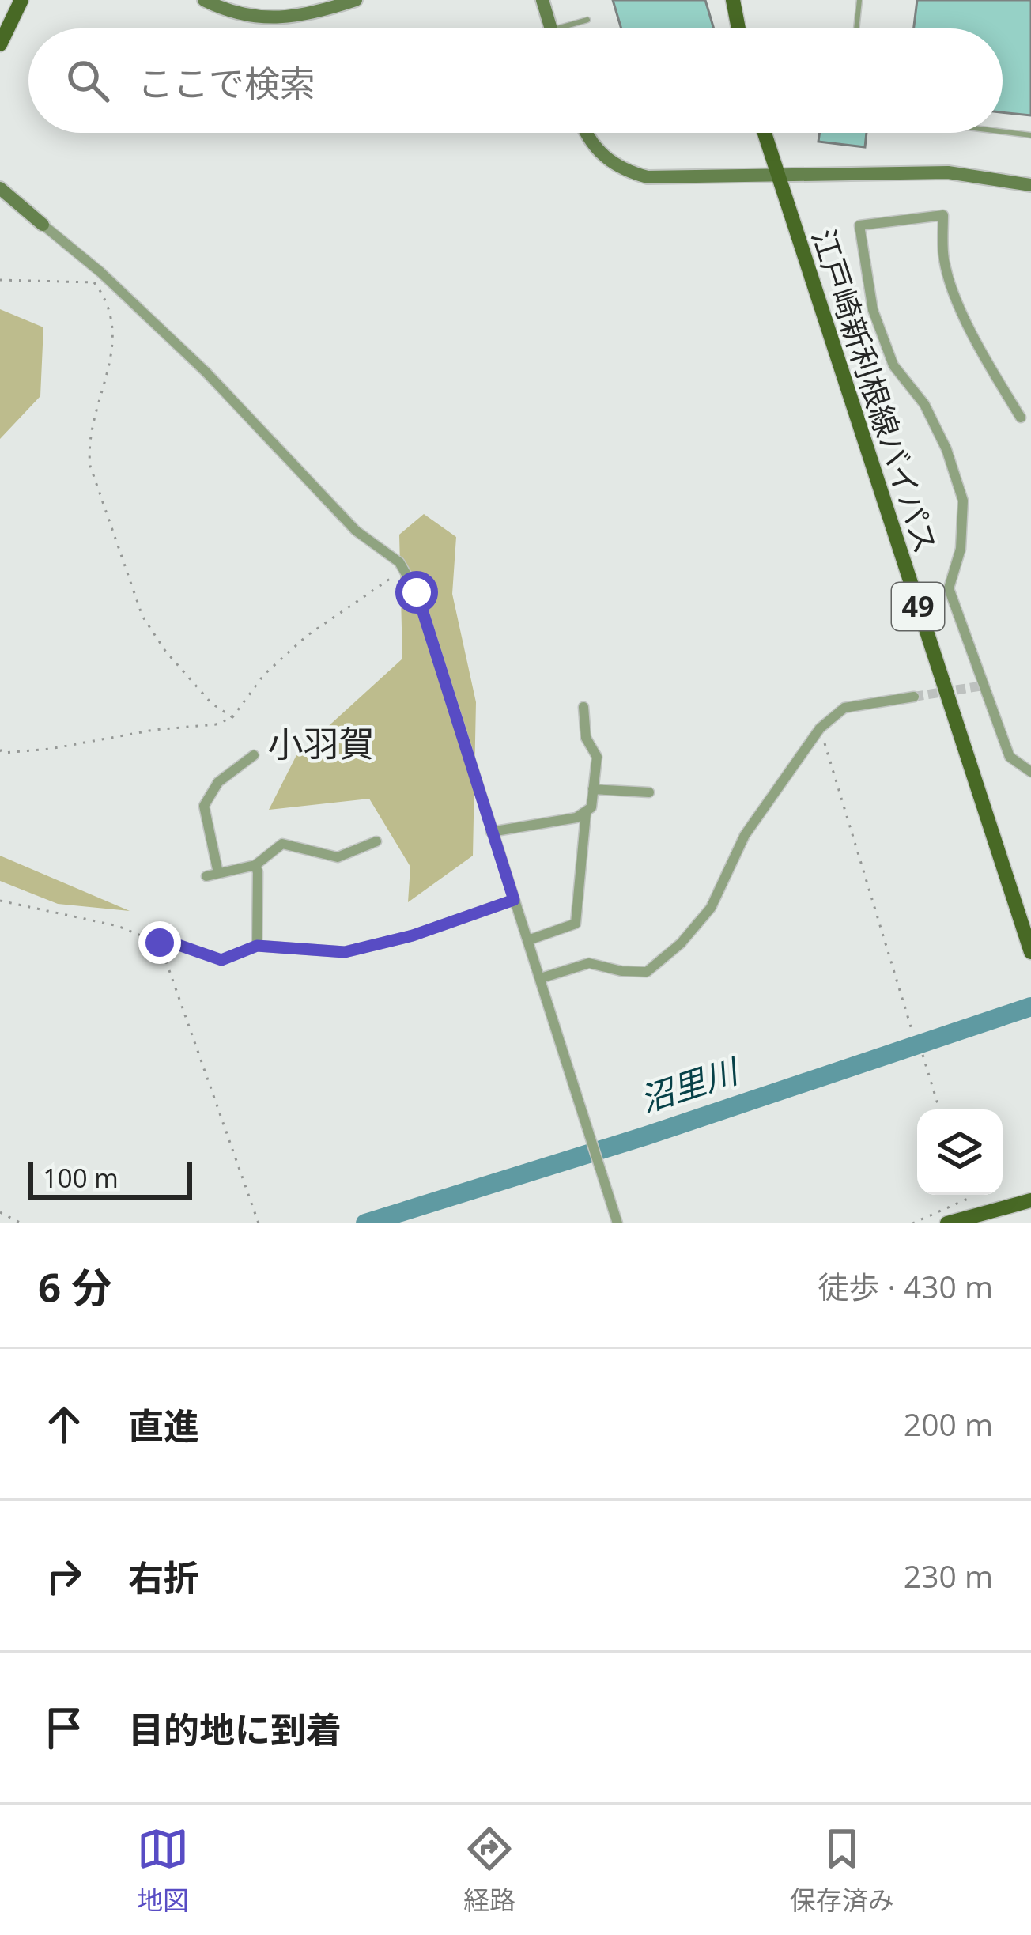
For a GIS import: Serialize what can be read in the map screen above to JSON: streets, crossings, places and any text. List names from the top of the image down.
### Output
{
  "streets": {
    "main road": ["江戸崎新利根線バイパス", "49"]
  },
  "districts": ["小羽賀"],
  "water": ["沼里川"],
  "scale_bar": "100 m",
  "page": {
    "search": "ここで検索",
    "scale": "100 m",
    "heading": ["6 分", "徒歩 · 430 m"],
    "list": [
      ["直進", "200 m"],
      ["右折", "230 m"],
      "目的地に到着"
    ],
    "nav": ["地図", "経路", "保存済み"]
  }
}
